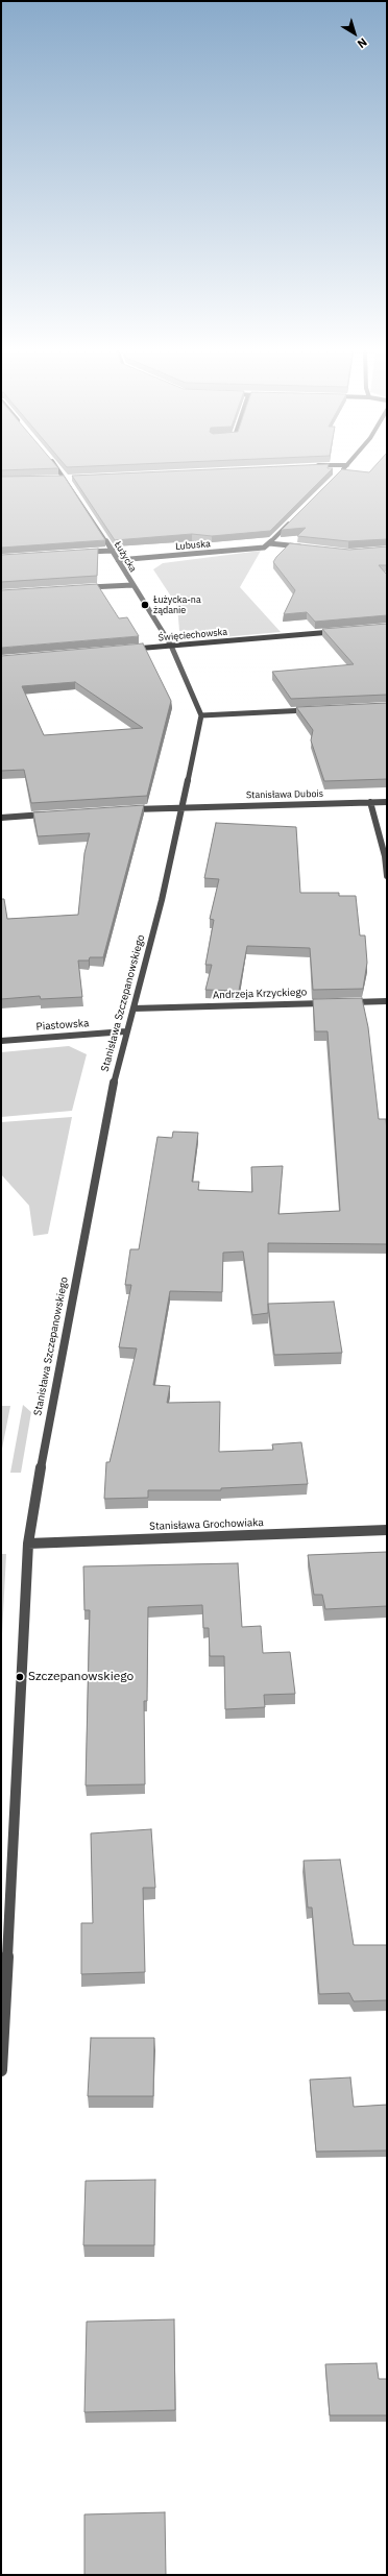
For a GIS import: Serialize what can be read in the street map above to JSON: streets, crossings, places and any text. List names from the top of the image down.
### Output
{
  "streets": {
    "street": [
      "Lubuska",
      "Łużycka",
      "Święciechowska",
      "Stanisława Dubois",
      "Andrzeja Krzyckiego",
      "Stanisława Szczepanowskiego",
      "Piastowska",
      "Stanisława Grochowiaka"
    ]
  },
  "crossings": [
    ["Lubuska", "Łużycka"],
    ["Łużycka", "Święciechowska"],
    ["Stanisława Dubois", "Stanisława Szczepanowskiego"],
    ["Andrzeja Krzyckiego", "Stanisława Szczepanowskiego"],
    ["Stanisława Szczepanowskiego", "Piastowska"],
    ["Stanisława Szczepanowskiego", "Stanisława Grochowiaka"]
  ],
  "places": ["Łużycka-na żądanie", "Szczepanowskiego"],
  "north": "bottom right"
}
